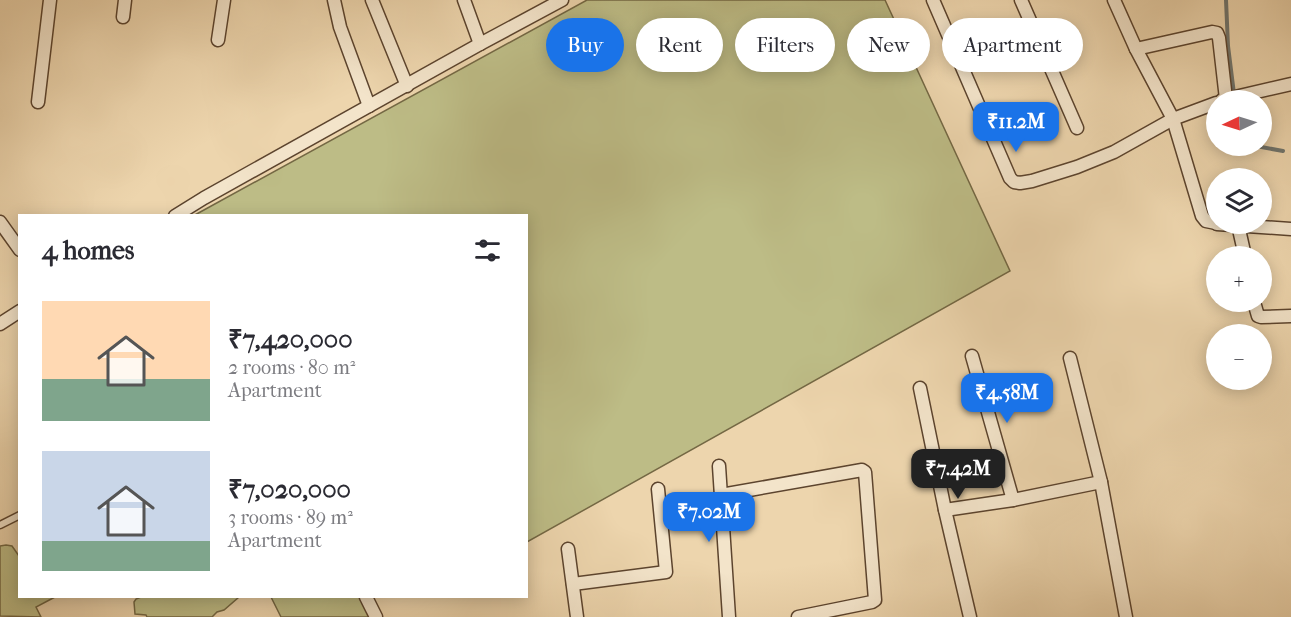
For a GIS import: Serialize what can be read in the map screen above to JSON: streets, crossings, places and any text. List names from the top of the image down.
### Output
{
  "north": "left",
  "page": {
    "chip": [
      "Buy",
      "Rent",
      "Filters",
      "New",
      "Apartment"
    ],
    "map_buttons": ["+", "−"],
    "price": [
      "₹11.2M",
      "₹4.58M",
      "₹7.42M",
      "₹7.02M"
    ],
    "heading": "4 homes",
    "list": [
      {
        "name": "₹7,420,000",
        "note": "2 rooms · 80 m² · Apartment"
      },
      {
        "name": "₹7,020,000",
        "note": "3 rooms · 89 m² · Apartment"
      }
    ]
  }
}
